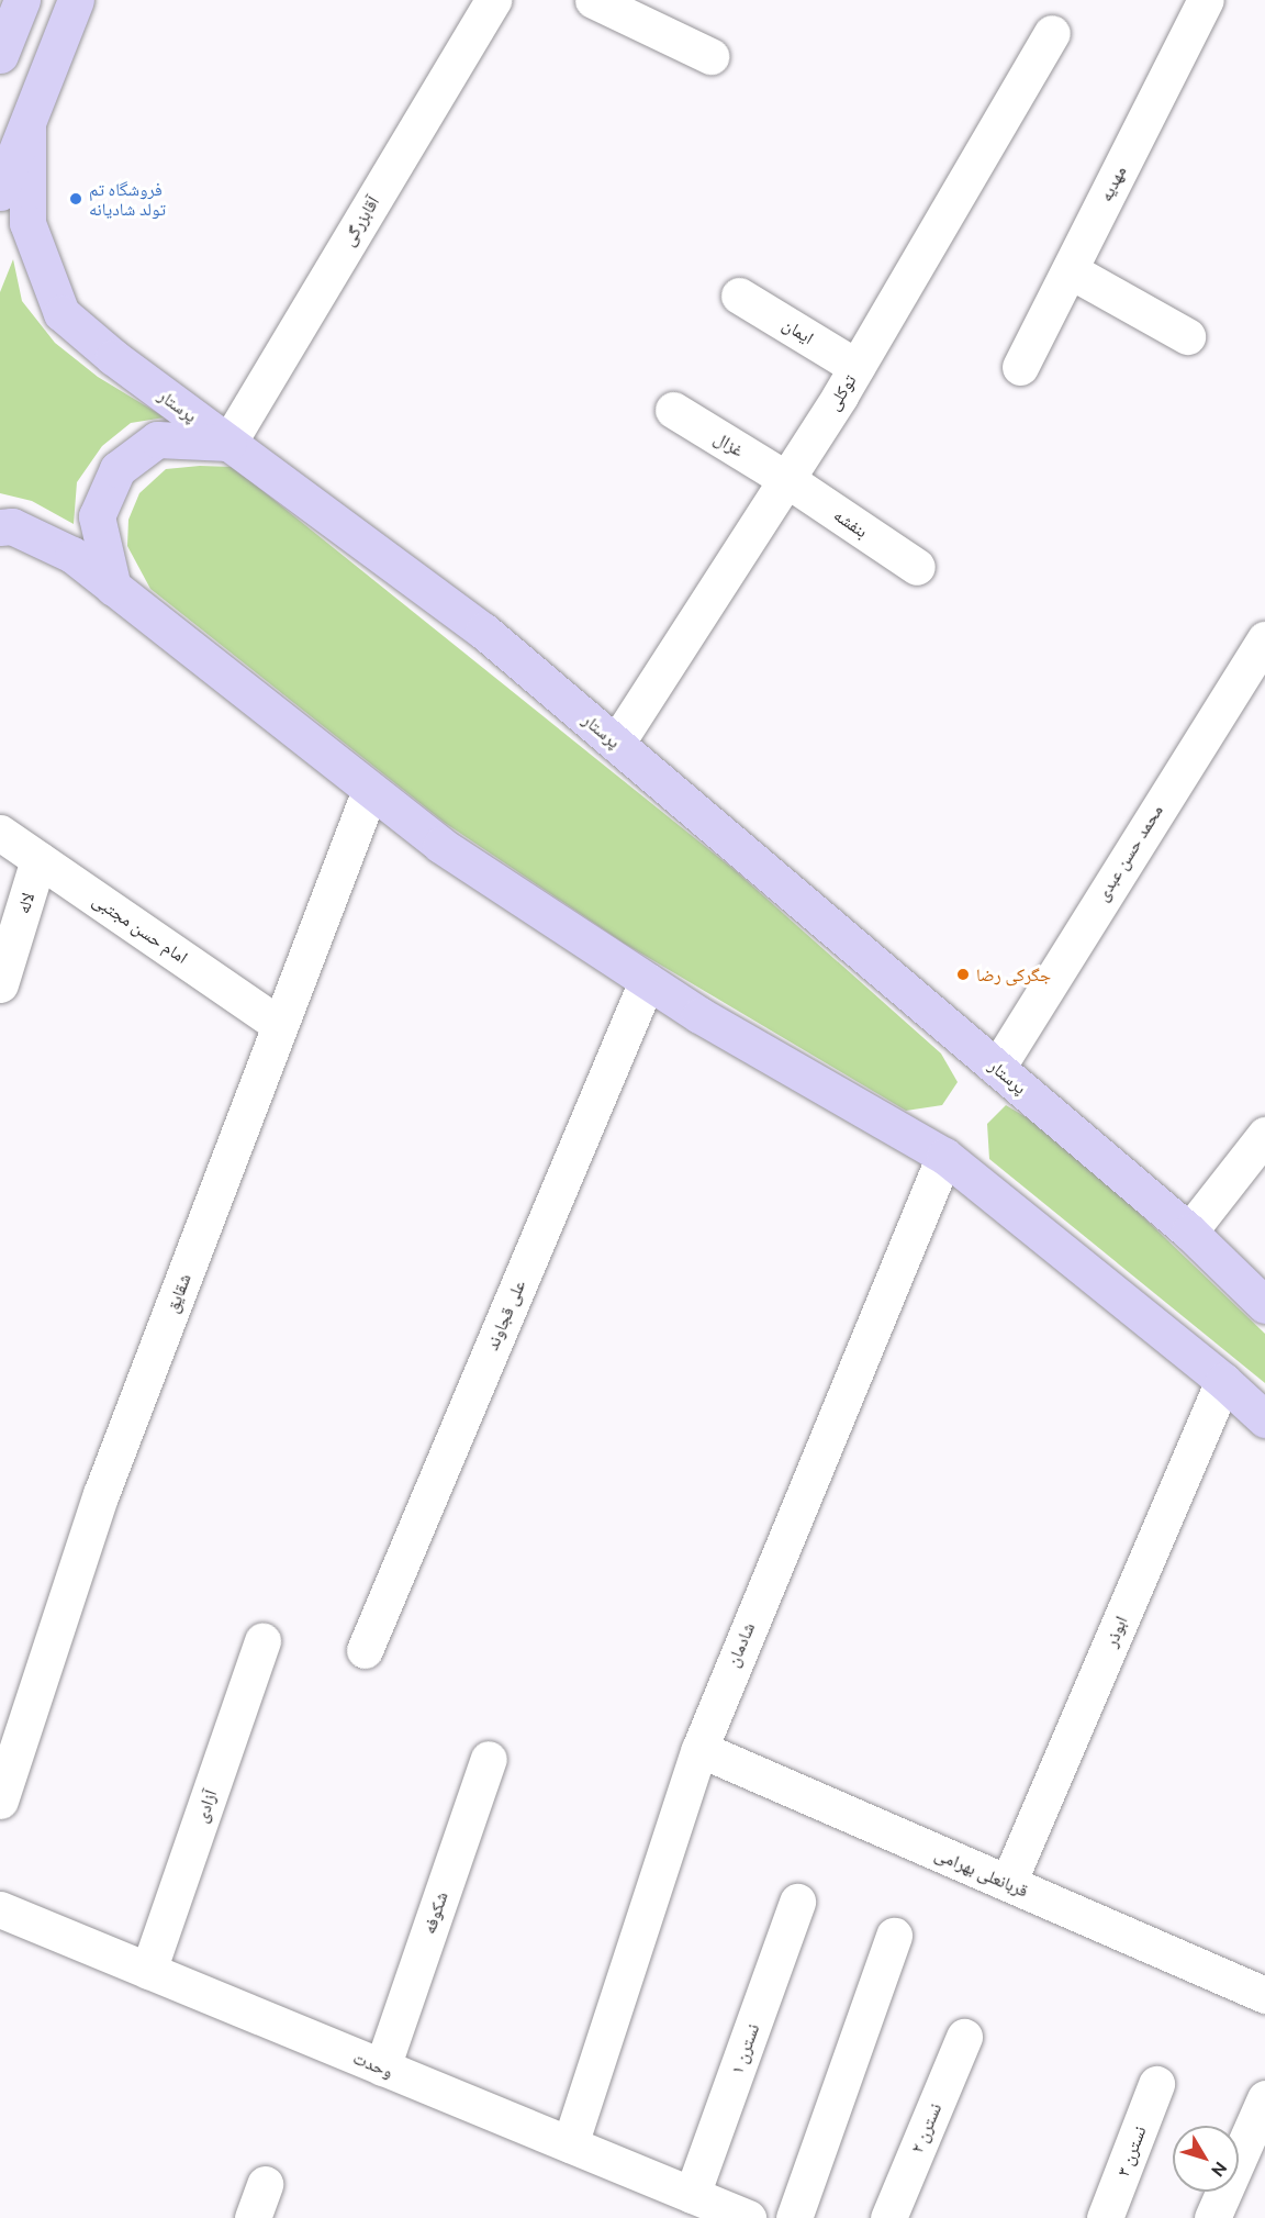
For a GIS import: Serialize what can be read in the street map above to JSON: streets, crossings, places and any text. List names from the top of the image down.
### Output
{
  "streets": {
    "main road": ["پرستار"],
    "street": [
      "مهدیه",
      "آقابزرگی",
      "ایمان",
      "توکلی",
      "غزال",
      "بنفشه",
      "محمد حسن عبدی",
      "لاله",
      "امام حسن مجتبی",
      "شقایق",
      "علی قجاوند",
      "ابوذر",
      "شادمان",
      "آزادی",
      "قربانعلی بهرامی",
      "شکوفه",
      "نسترن ۱",
      "وحدت",
      "نسترن ۲",
      "نسترن ۳"
    ]
  },
  "crossings": [
    ["آقابزرگی", "پرستار"],
    ["ایمان", "توکلی"],
    ["توکلی", "پرستار"],
    ["توکلی", "غزال"],
    ["توکلی", "بنفشه"],
    ["پرستار", "محمد حسن عبدی"],
    ["غزال", "بنفشه"],
    ["لاله", "امام حسن مجتبی"],
    ["امام حسن مجتبی", "شقایق"],
    ["ابوذر", "قربانعلی بهرامی"],
    ["شادمان", "قربانعلی بهرامی"],
    ["شادمان", "وحدت"],
    ["آزادی", "وحدت"],
    ["شکوفه", "وحدت"],
    ["نسترن ۱", "وحدت"]
  ],
  "places": ["فروشگاه تم تولد شادیانه", "جگرکی رضا"],
  "north": "bottom right"
}
